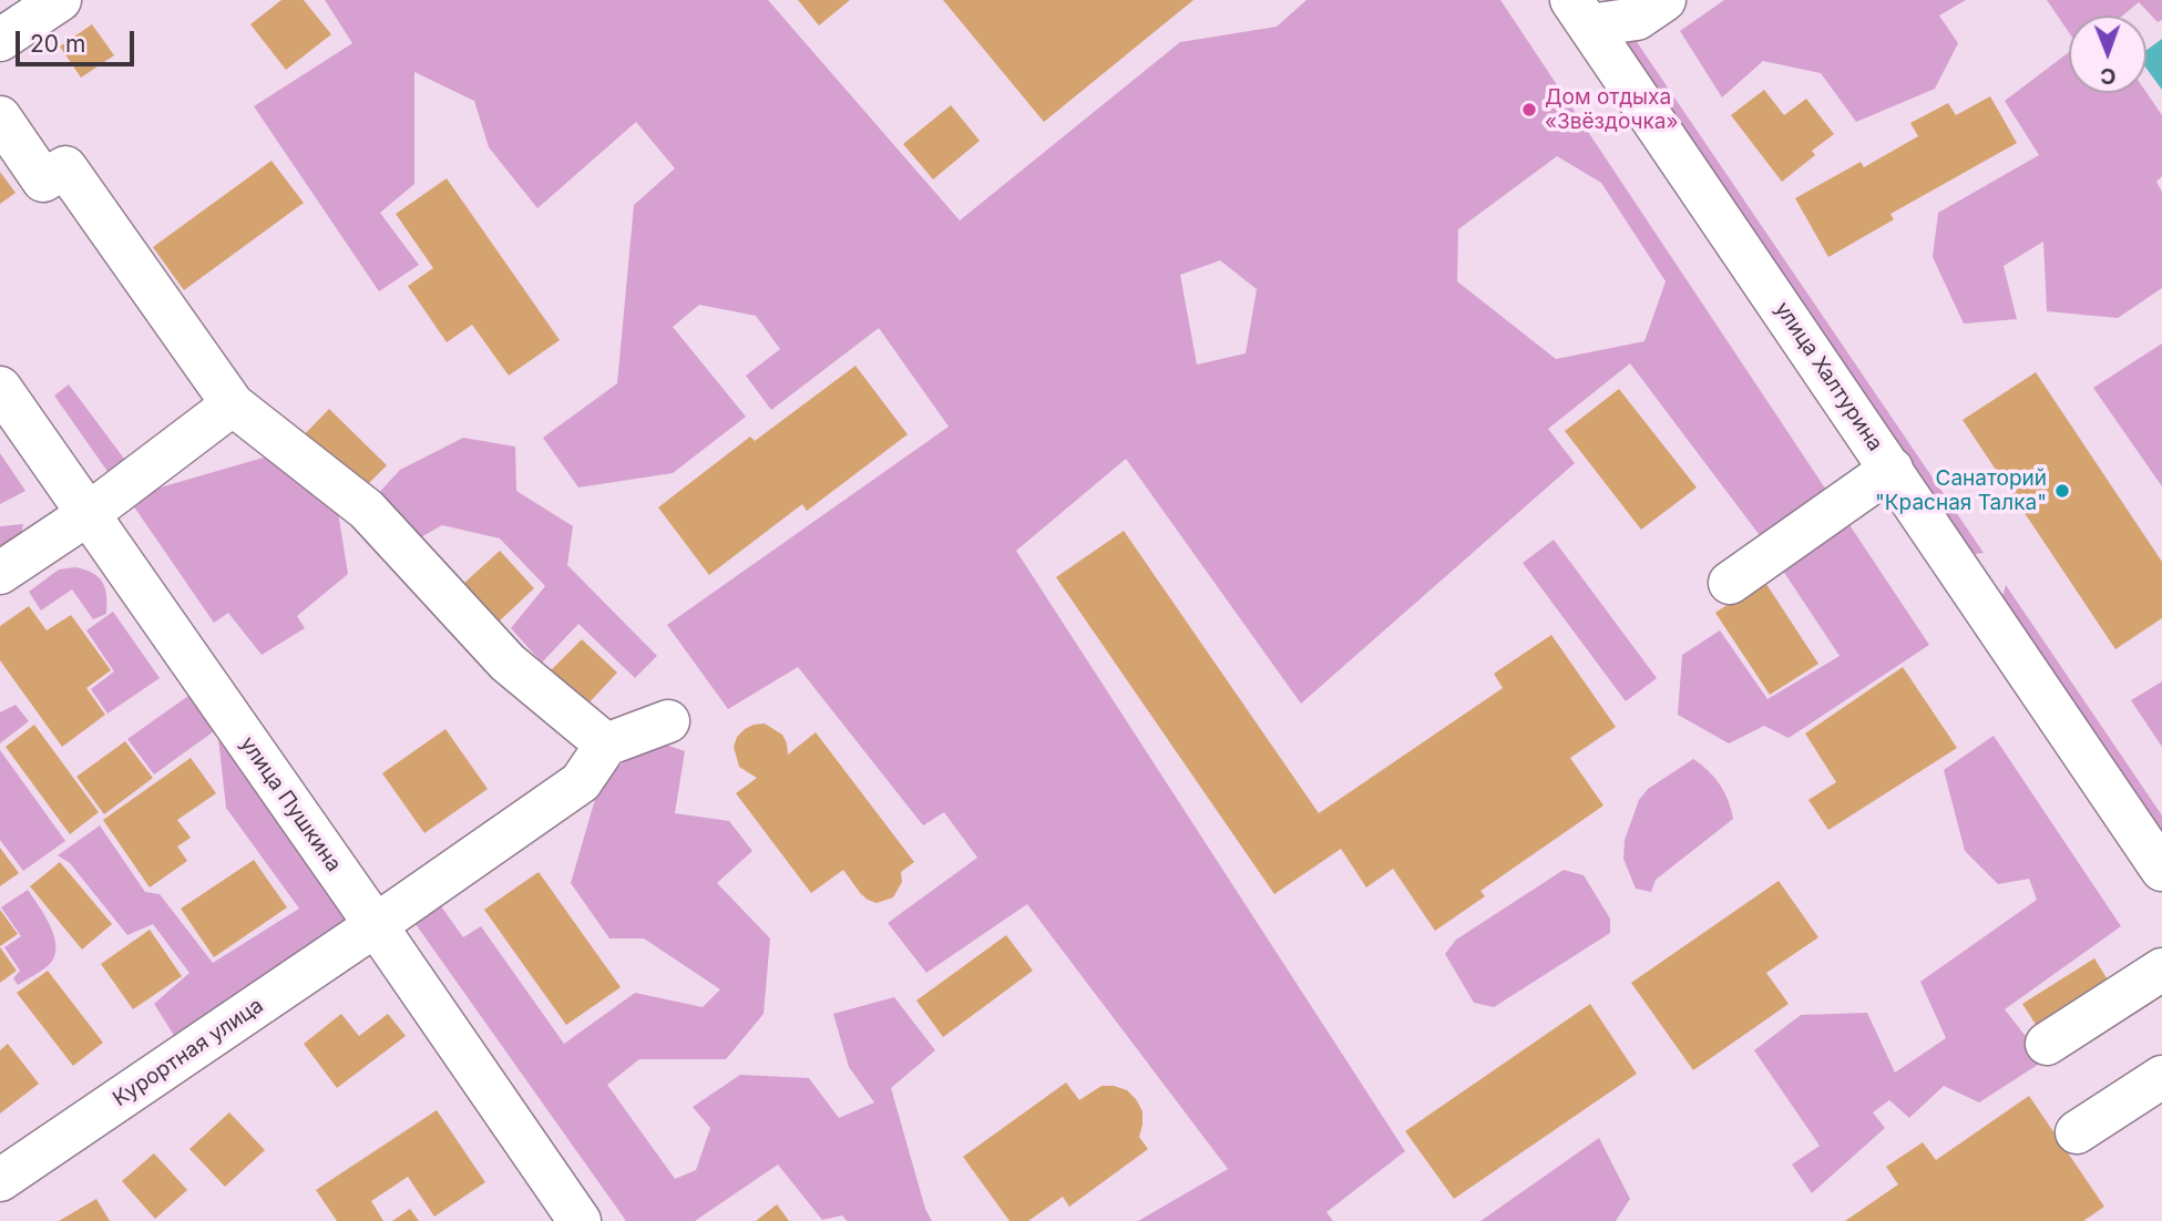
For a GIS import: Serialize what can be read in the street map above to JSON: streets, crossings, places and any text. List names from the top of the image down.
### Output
{
  "streets": {
    "street": ["улица Халтурина", "улица Пушкина", "Курортная улица"]
  },
  "crossings": [
    ["улица Пушкина", "Курортная улица"]
  ],
  "places": ["Дом отдыха «Звёздочка»", "Санаторий \"Красная Талка\""],
  "scale_bar": "20 m",
  "north": "bottom"
}
